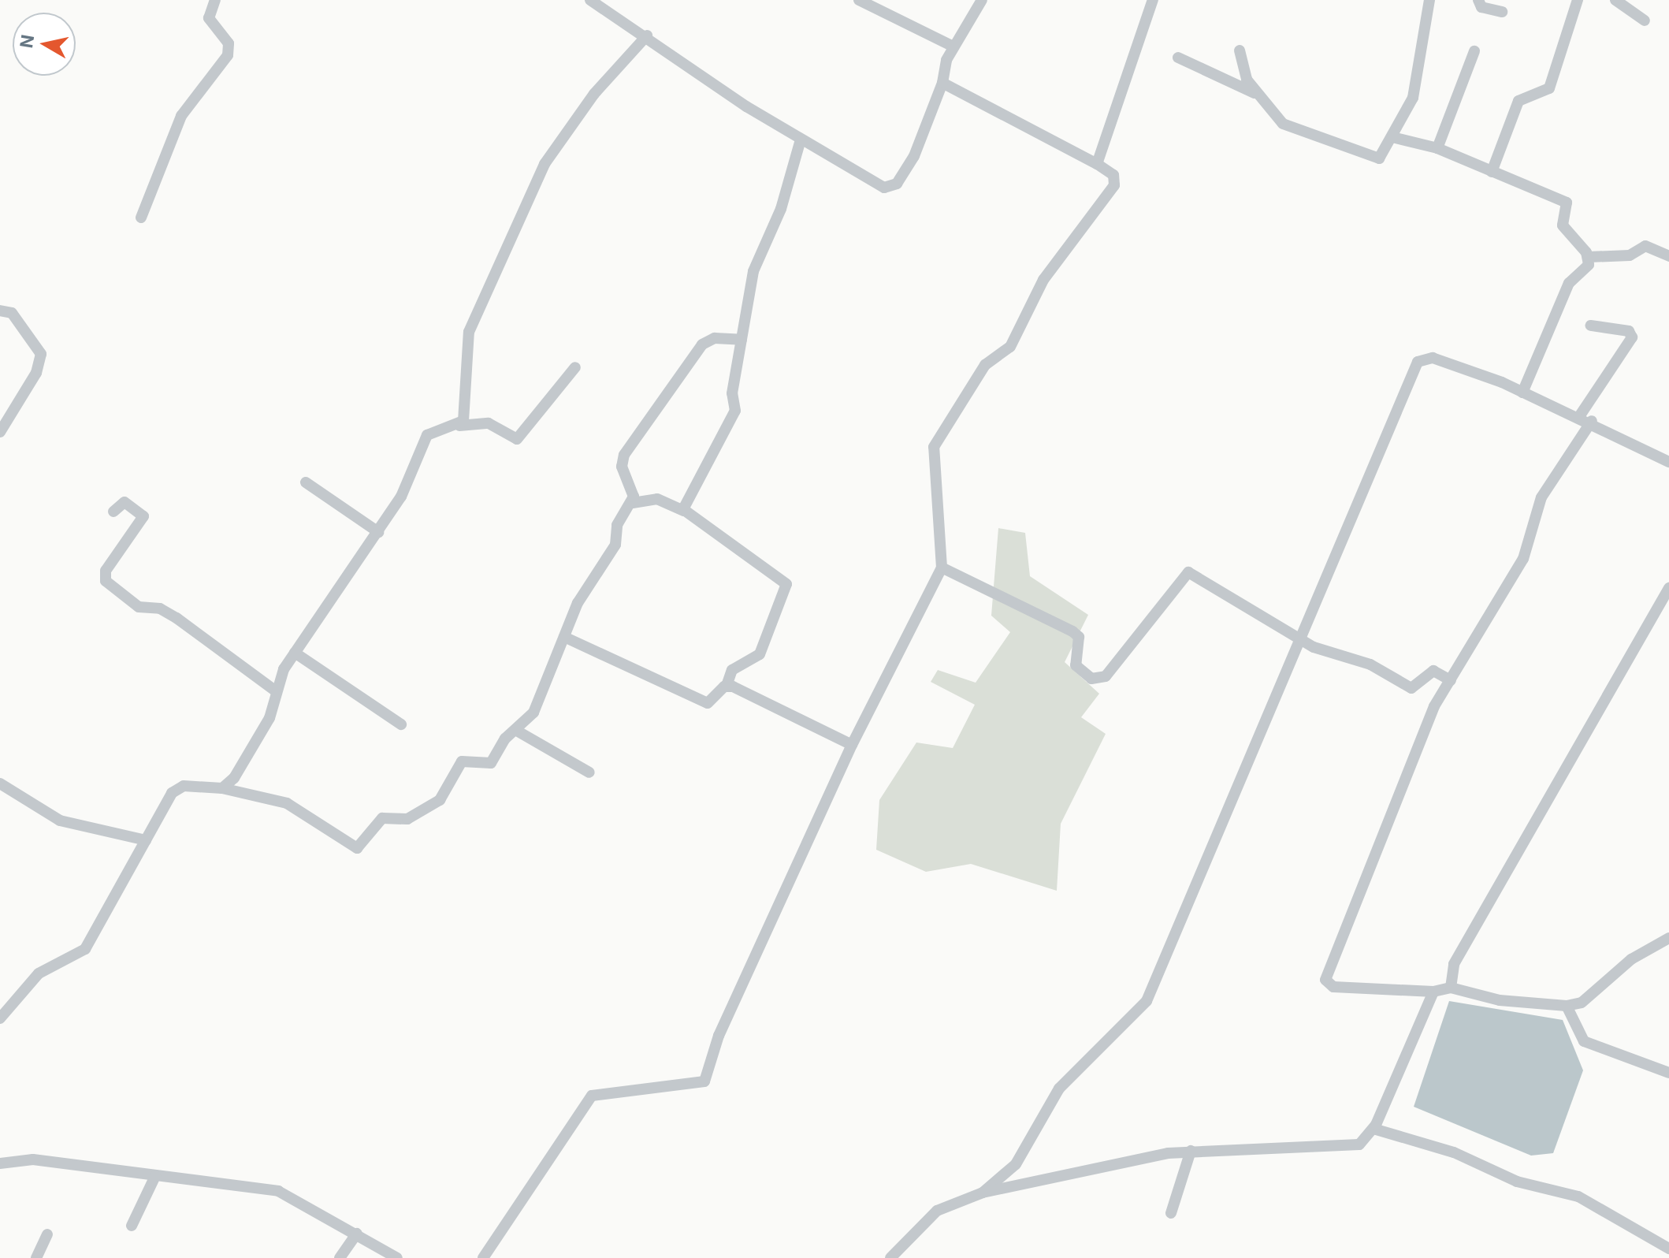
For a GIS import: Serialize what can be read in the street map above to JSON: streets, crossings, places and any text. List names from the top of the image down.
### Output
{
  "north": "left"
}
